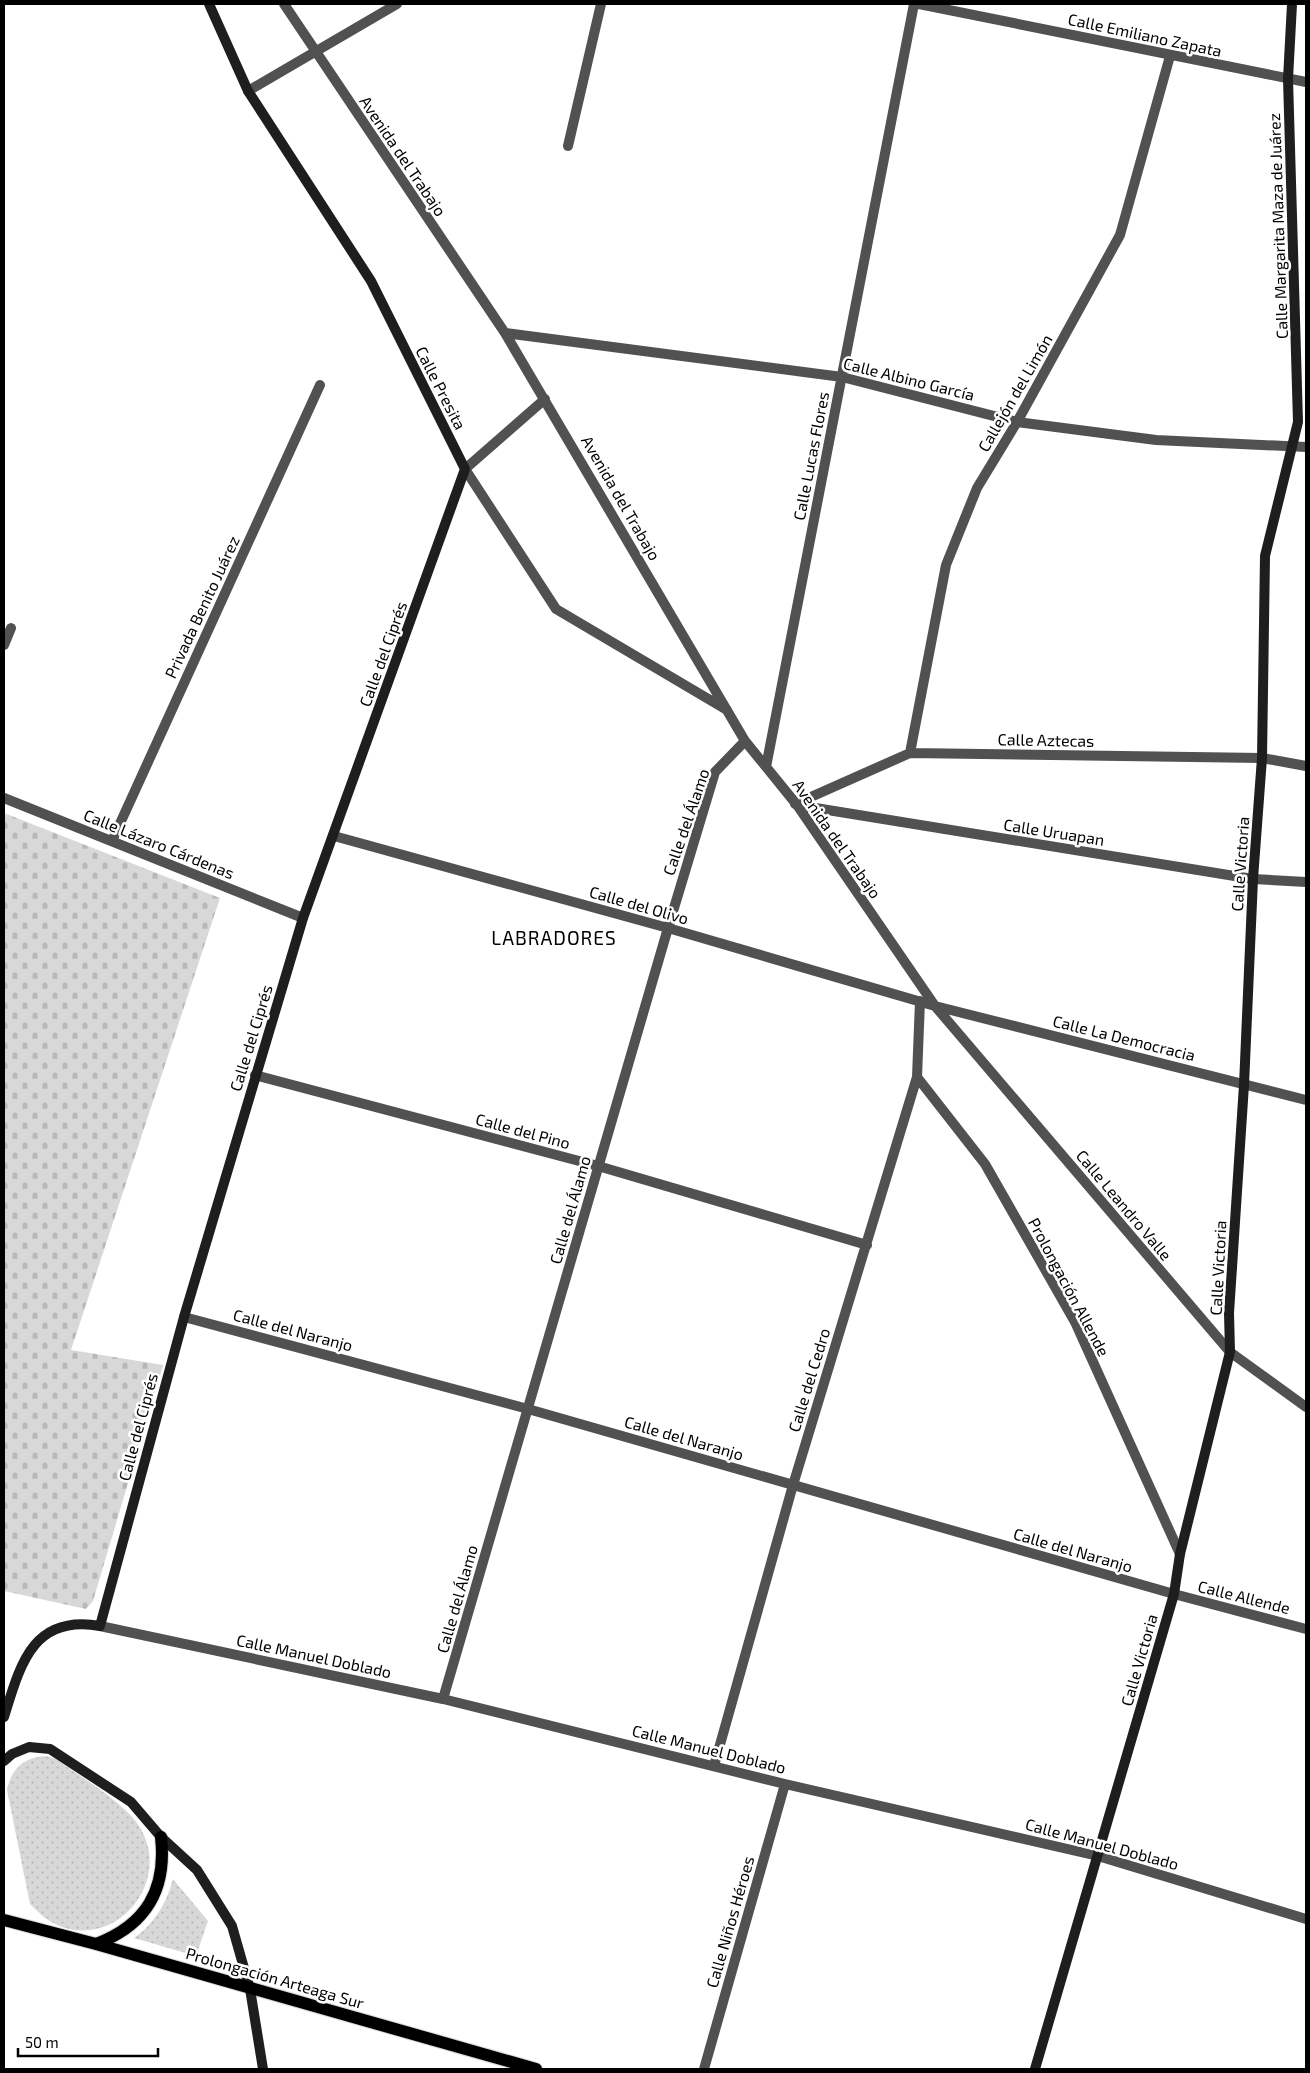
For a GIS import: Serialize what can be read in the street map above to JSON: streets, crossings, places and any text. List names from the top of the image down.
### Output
{
  "streets": {
    "main road": ["Prolongación Arteaga Sur"],
    "street": [
      "Calle Emiliano Zapata",
      "Avenida del Trabajo",
      "Calle Margarita Maza de Juárez",
      "Calle Albino García",
      "Calle Presita",
      "Callejón del Limón",
      "Calle Lucas Flores",
      "Privada Benito Juárez",
      "Calle del Ciprés",
      "Calle Aztecas",
      "Calle del Álamo",
      "Calle Uruapan",
      "Calle Lázaro Cárdenas",
      "Calle Victoria",
      "Calle del Olivo",
      "Calle La Democracia",
      "Calle del Pino",
      "Calle Leandro Valle",
      "Prolongación Allende",
      "Calle del Naranjo",
      "Calle del Cedro",
      "Calle Allende",
      "Calle Manuel Doblado",
      "Calle Niños Héroes"
    ]
  },
  "crossings": [
    ["Calle Emiliano Zapata", "Calle Margarita Maza de Juárez"],
    ["Calle Emiliano Zapata", "Callejón del Limón"],
    ["Avenida del Trabajo", "Calle Albino García"],
    ["Avenida del Trabajo", "Calle Presita"],
    ["Avenida del Trabajo", "Calle Lucas Flores"],
    ["Avenida del Trabajo", "Calle Aztecas"],
    ["Avenida del Trabajo", "Calle del Álamo"],
    ["Avenida del Trabajo", "Calle Uruapan"],
    ["Avenida del Trabajo", "Calle del Olivo"],
    ["Avenida del Trabajo", "Calle La Democracia"],
    ["Avenida del Trabajo", "Calle Leandro Valle"],
    ["Calle Margarita Maza de Juárez", "Calle Albino García"],
    ["Calle Margarita Maza de Juárez", "Calle Victoria"],
    ["Calle Albino García", "Callejón del Limón"],
    ["Calle Albino García", "Calle Lucas Flores"],
    ["Calle Albino García", "Calle Victoria"],
    ["Calle Presita", "Calle del Ciprés"],
    ["Callejón del Limón", "Calle Aztecas"],
    ["Privada Benito Juárez", "Calle Lázaro Cárdenas"],
    ["Calle del Ciprés", "Calle Lázaro Cárdenas"],
    ["Calle del Ciprés", "Calle del Olivo"],
    ["Calle del Ciprés", "Calle del Pino"],
    ["Calle del Ciprés", "Calle del Naranjo"],
    ["Calle del Ciprés", "Calle Manuel Doblado"],
    ["Calle Aztecas", "Calle Uruapan"],
    ["Calle Aztecas", "Calle Victoria"],
    ["Calle del Álamo", "Calle del Olivo"],
    ["Calle del Álamo", "Calle del Pino"],
    ["Calle del Álamo", "Calle del Naranjo"],
    ["Calle del Álamo", "Calle Manuel Doblado"],
    ["Calle Uruapan", "Calle Victoria"],
    ["Calle Victoria", "Calle La Democracia"],
    ["Calle Victoria", "Calle Leandro Valle"],
    ["Calle Victoria", "Prolongación Allende"],
    ["Calle Victoria", "Calle del Naranjo"],
    ["Calle Victoria", "Calle Allende"],
    ["Calle Victoria", "Calle Manuel Doblado"],
    ["Calle del Olivo", "Calle La Democracia"],
    ["Calle del Olivo", "Calle Leandro Valle"],
    ["Calle del Olivo", "Calle del Cedro"],
    ["Calle La Democracia", "Calle Leandro Valle"],
    ["Calle del Pino", "Calle del Cedro"],
    ["Prolongación Allende", "Calle del Cedro"],
    ["Calle del Naranjo", "Calle del Cedro"],
    ["Calle del Naranjo", "Calle Allende"],
    ["Calle del Cedro", "Calle Manuel Doblado"],
    ["Calle Manuel Doblado", "Calle Niños Héroes"]
  ],
  "districts": ["LABRADORES"],
  "scale_bar": "50 m"
}
